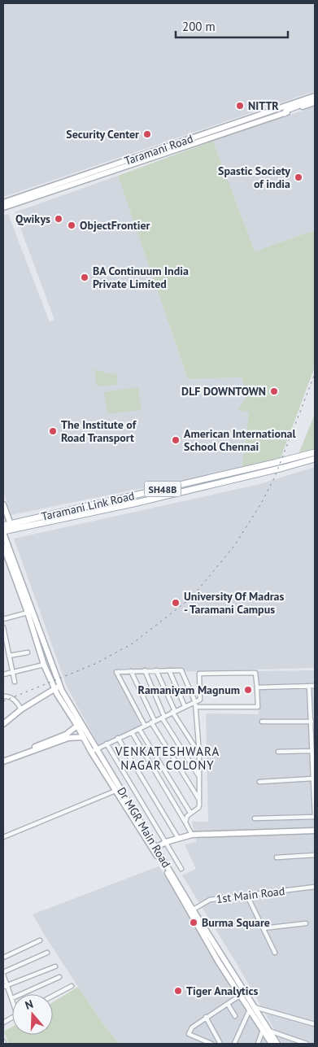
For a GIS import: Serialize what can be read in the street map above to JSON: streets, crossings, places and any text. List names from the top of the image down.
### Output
{
  "streets": {
    "main road": [
      "Taramani Road",
      "SH48B",
      "Taramani Link Road",
      "Dr MGR Main Road"
    ],
    "street": ["1st Main Road"]
  },
  "crossings": [
    ["Taramani Link Road", "Dr MGR Main Road"],
    ["Dr MGR Main Road", "1st Main Road"]
  ],
  "districts": ["VENKATESHWARA NAGAR COLONY"],
  "places": [
    "NITTR",
    "Security Center",
    "Spastic Society of india",
    "Qwikys",
    "ObjectFrontier",
    "BA Continuum India Private Limited",
    "DLF DOWNTOWN",
    "The Institute of Road Transport",
    "American International School Chennai",
    "University Of Madras - Taramani Campus",
    "Ramaniyam Magnum",
    "Burma Square",
    "Tiger Analytics"
  ],
  "scale_bar": "200 m",
  "north": "top"
}
